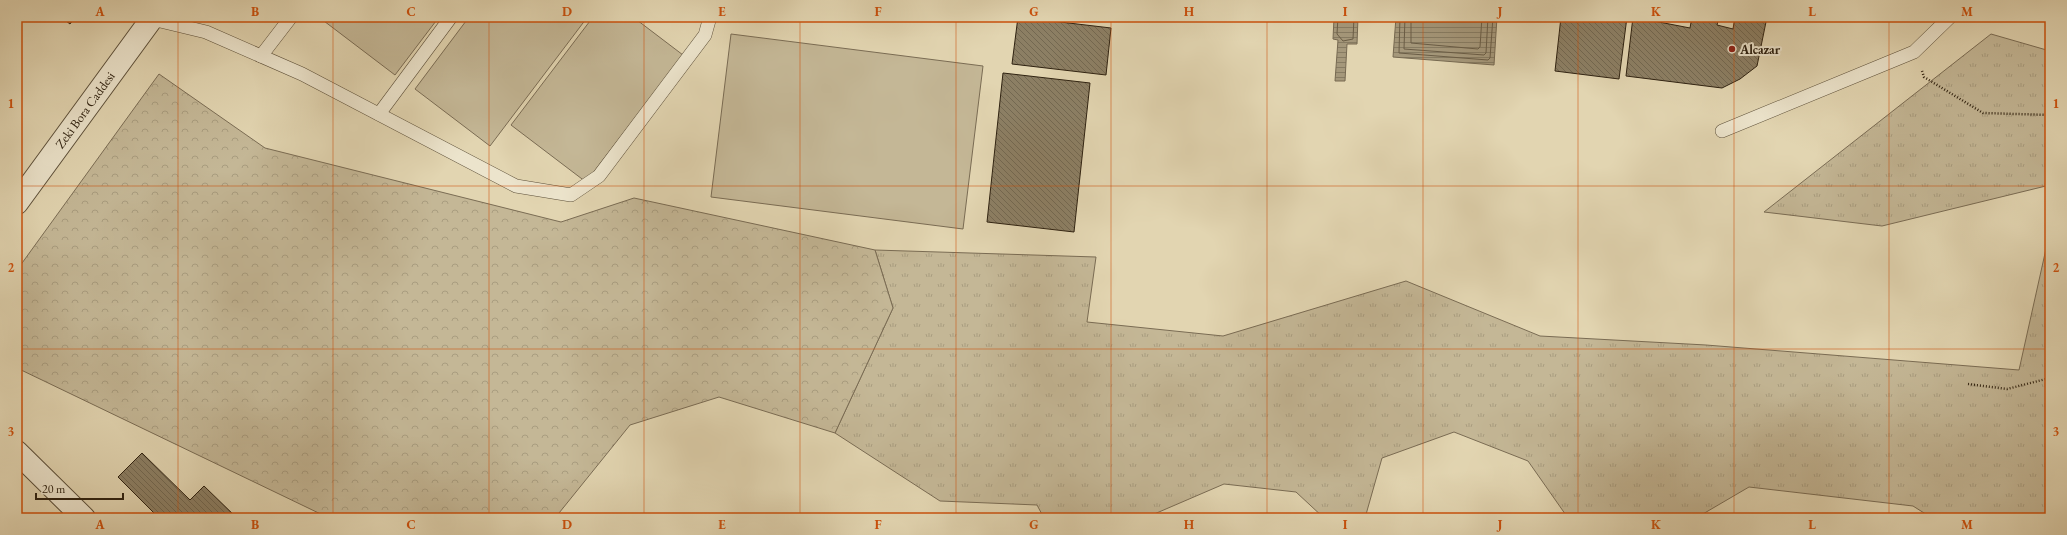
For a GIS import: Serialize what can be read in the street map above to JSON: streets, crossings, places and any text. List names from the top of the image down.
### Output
{
  "streets": {
    "street": ["Zeki Bora Caddesi"]
  },
  "places": ["Alcazar"],
  "scale_bar": "20 m",
  "grid": {
    "columns": [
      "A",
      "B",
      "C",
      "D",
      "E",
      "F",
      "G",
      "H",
      "I",
      "J",
      "K",
      "L",
      "M"
    ],
    "rows": ["1", "2", "3"]
  }
}
